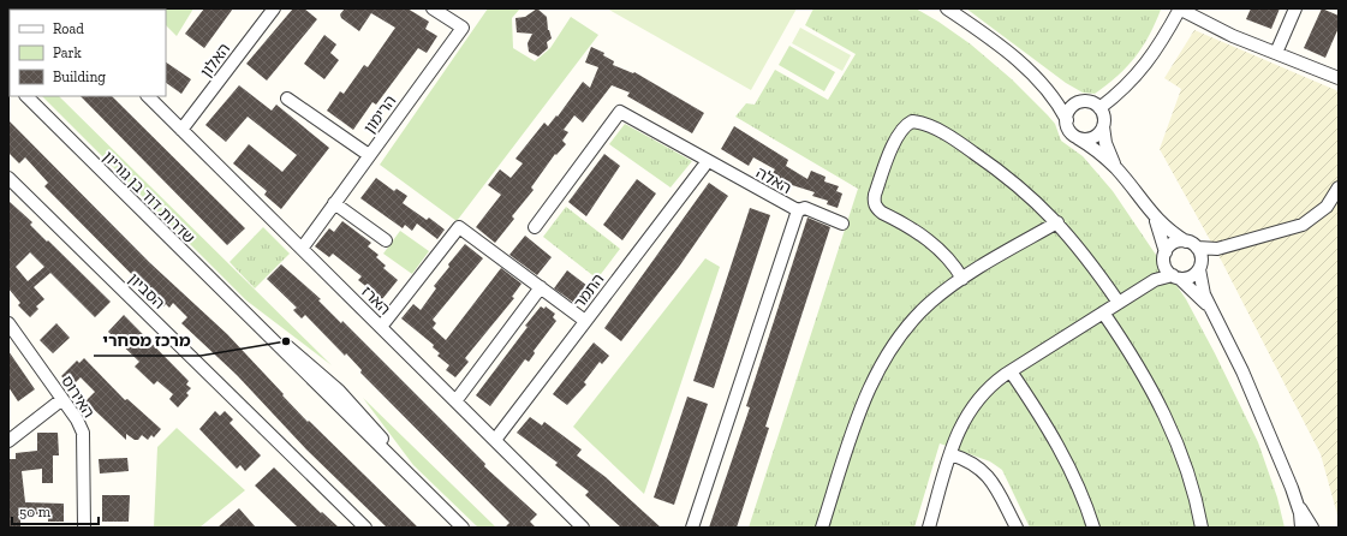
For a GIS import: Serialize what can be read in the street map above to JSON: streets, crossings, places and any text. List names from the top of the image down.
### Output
{
  "streets": {
    "street": [
      "האלון",
      "הרימון",
      "האלה",
      "שדרות דוד בן גוריון",
      "הסביון",
      "התמר",
      "הארז",
      "האירוס"
    ]
  },
  "crossings": [
    ["האלון", "הארז"],
    ["הרימון", "הארז"],
    ["האלה", "התמר"],
    ["התמר", "הארז"]
  ],
  "places": ["מרכז מסחרי"],
  "legend": ["Road", "Park", "Building"],
  "scale_bar": "50 m"
}
